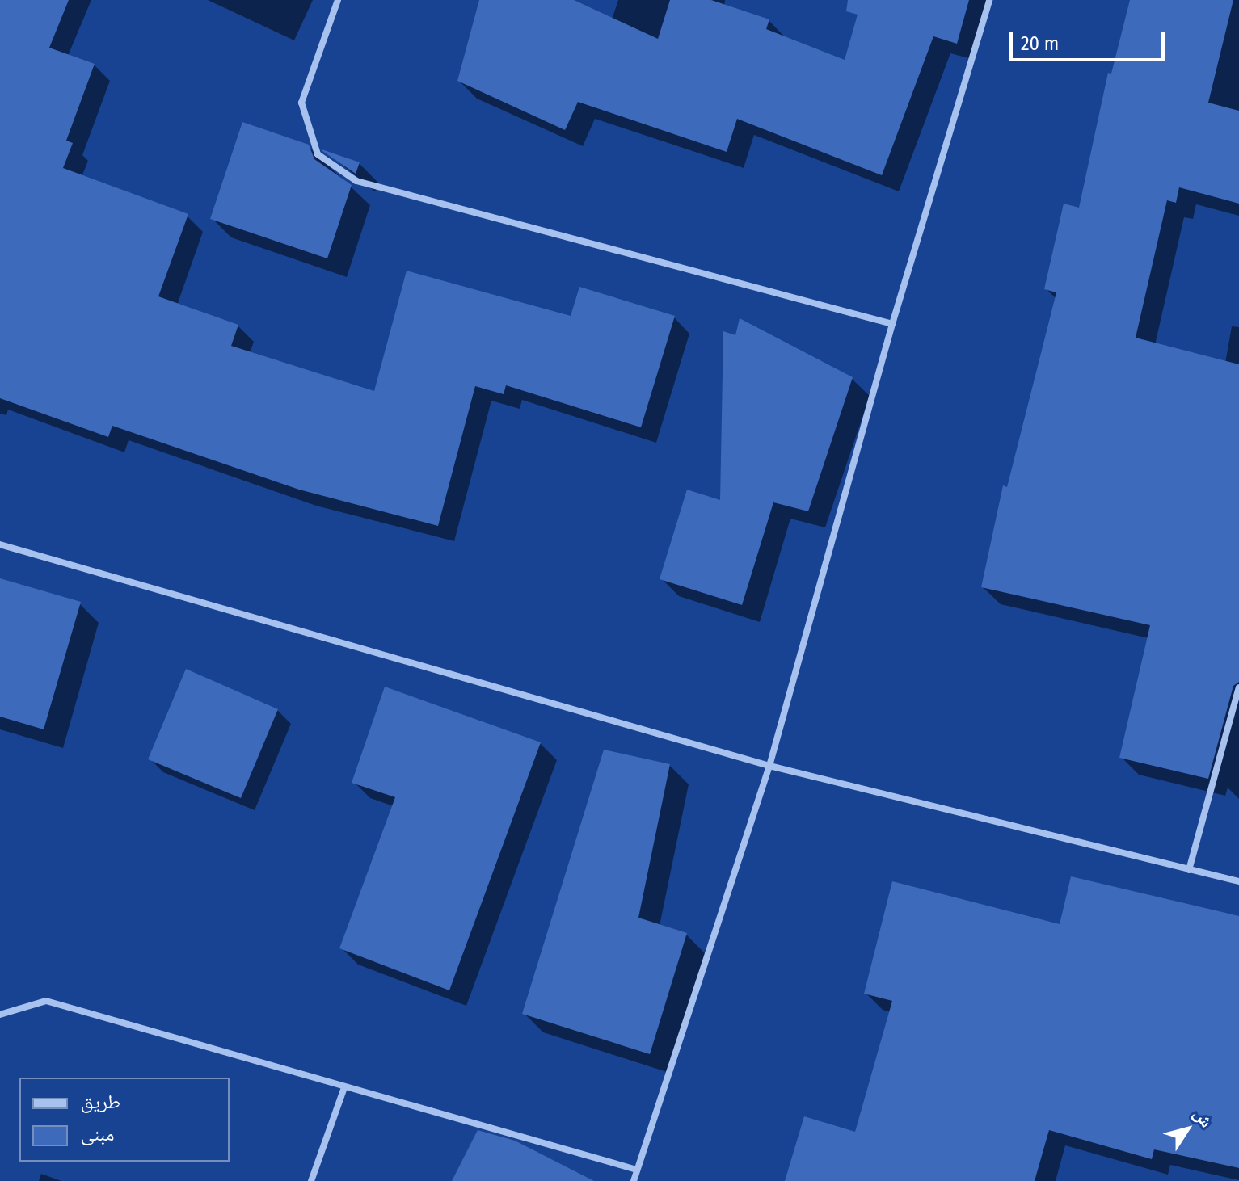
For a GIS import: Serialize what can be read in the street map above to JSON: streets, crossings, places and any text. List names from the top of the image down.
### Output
{
  "legend": ["طريق", "مبنى"],
  "scale_bar": "20 m",
  "north": "top right"
}
